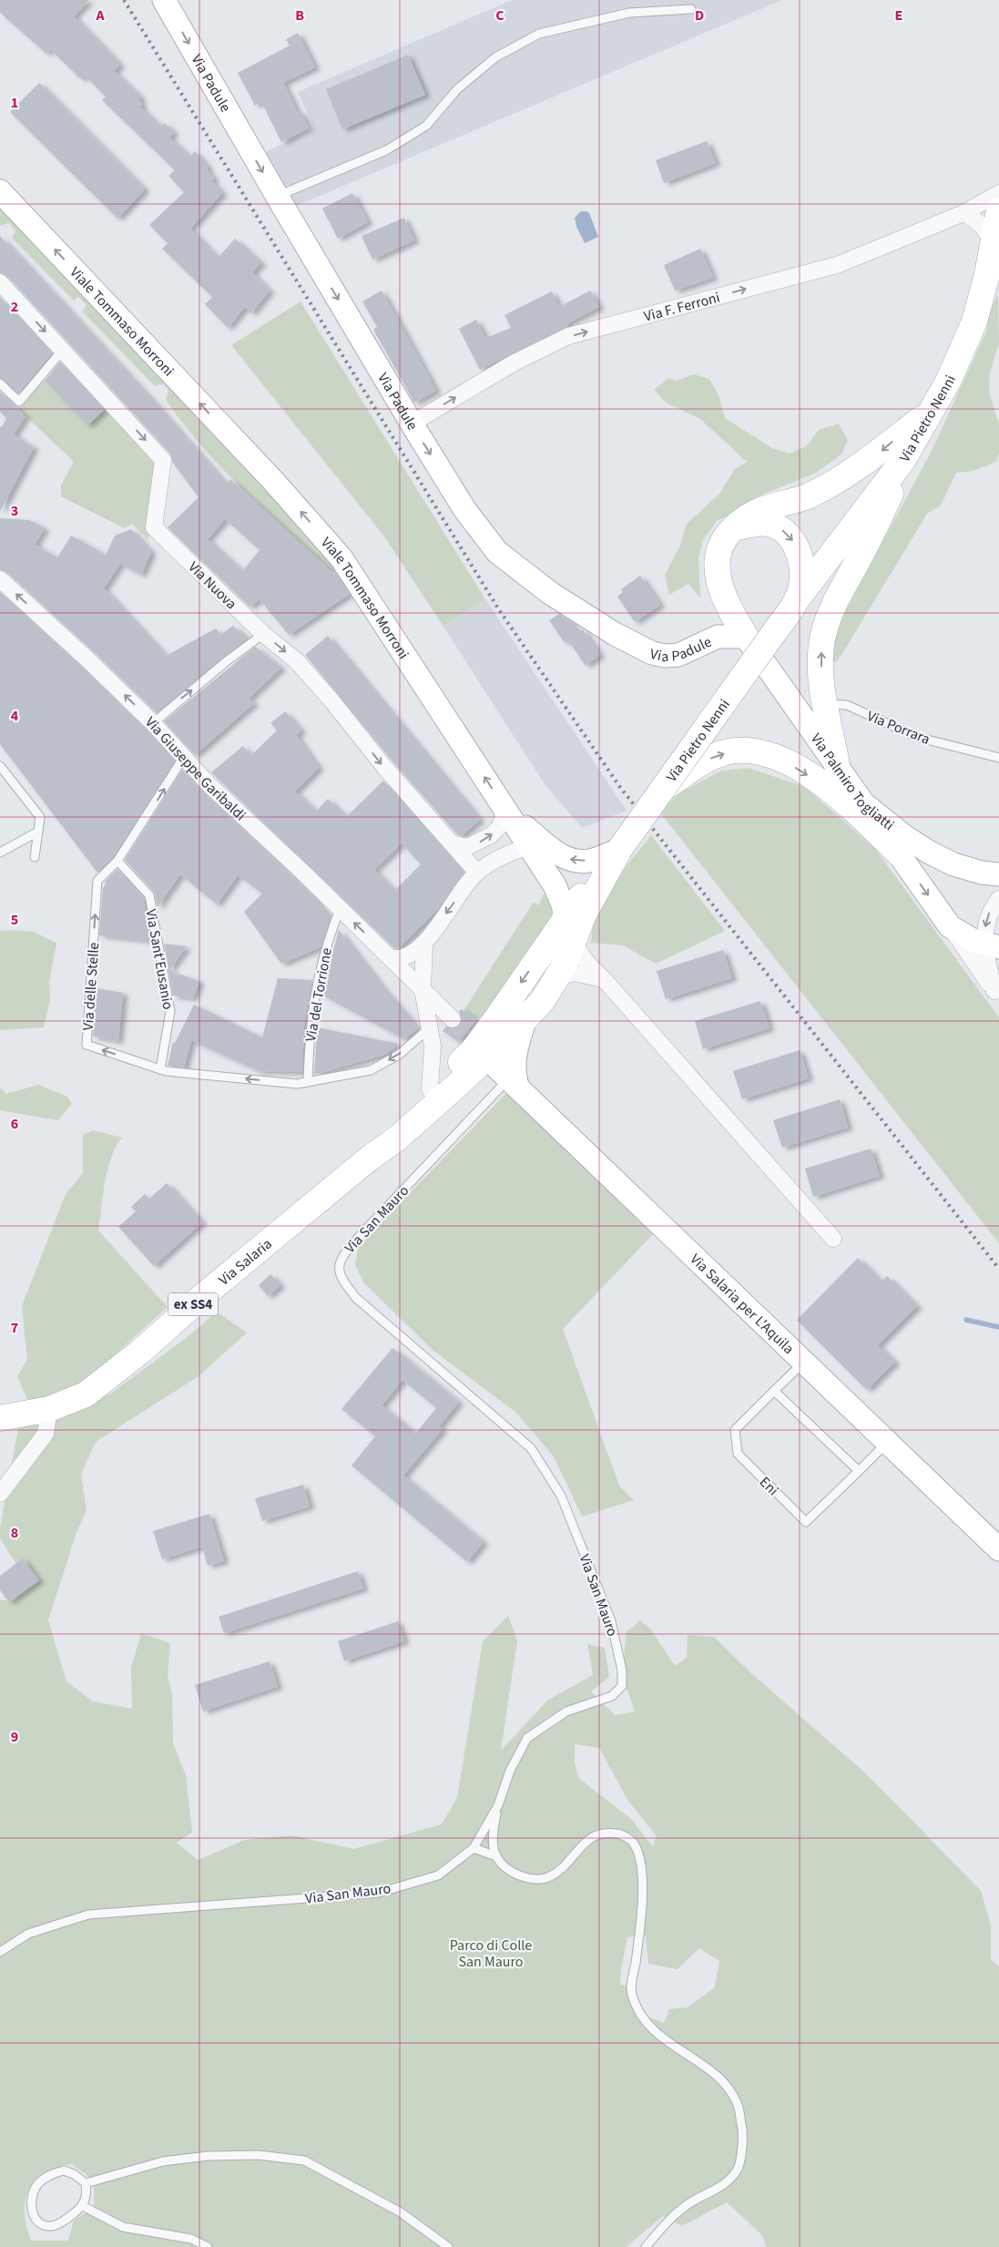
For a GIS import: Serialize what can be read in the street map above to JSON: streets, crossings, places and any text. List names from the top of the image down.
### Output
{
  "streets": {
    "main road": ["Via Pietro Nenni", "Via Salaria", "ex SS4"],
    "street": [
      "Via Padule",
      "Via F. Ferroni",
      "Viale Tommaso Morroni",
      "Via Nuova",
      "Via Giuseppe Garibaldi",
      "Via Palmiro Togliatti",
      "Via Salaria per L'Aquila"
    ],
    "lane": [
      "Via Porrara",
      "Via Sant'Eusanio",
      "Via delle Stelle",
      "Via del Torrione",
      "Via San Mauro",
      "Eni"
    ]
  },
  "crossings": [
    ["Via Padule", "Via F. Ferroni"],
    ["Via Padule", "Via Palmiro Togliatti"],
    ["Via Giuseppe Garibaldi", "Via delle Stelle"],
    ["Via Giuseppe Garibaldi", "Via del Torrione"],
    ["Via Sant'Eusanio", "Via delle Stelle"],
    ["Via delle Stelle", "Via del Torrione"],
    ["Via San Mauro", "Via Salaria per L'Aquila"],
    ["Via Salaria", "Via Salaria per L'Aquila"]
  ],
  "one_way": [
    "Via Padule",
    "Via F. Ferroni",
    "Viale Tommaso Morroni",
    "Via Nuova",
    "Via Giuseppe Garibaldi"
  ],
  "parks": ["Parco di Colle San Mauro"],
  "grid": {
    "columns": [
      "A",
      "B",
      "C",
      "D",
      "E"
    ],
    "rows": [
      "1",
      "2",
      "3",
      "4",
      "5",
      "6",
      "7",
      "8",
      "9"
    ]
  }
}
